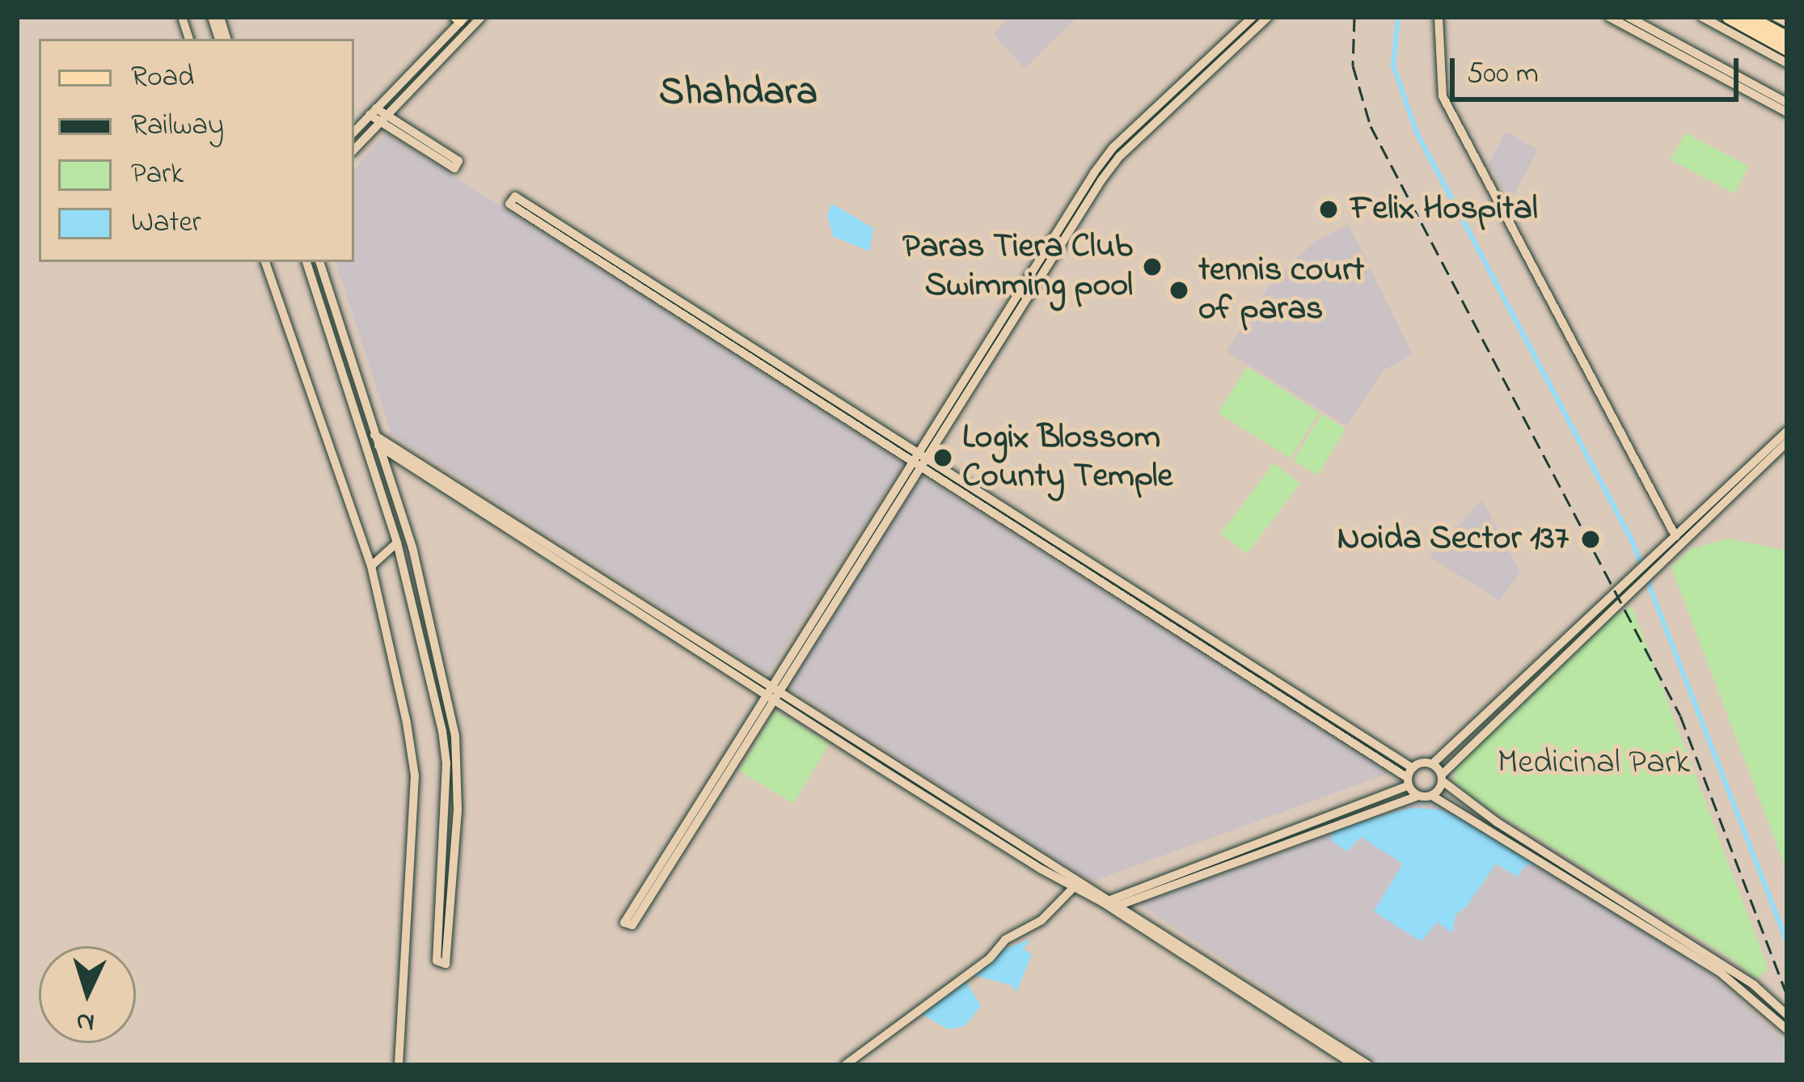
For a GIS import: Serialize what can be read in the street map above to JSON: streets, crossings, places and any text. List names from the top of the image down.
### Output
{
  "districts": ["Shahdara"],
  "parks": ["Medicinal Park"],
  "places": [
    "Felix Hospital",
    "Paras Tiera Club Swimming pool",
    "tennis court of paras",
    "Logix Blossom County Temple",
    "Noida Sector 137"
  ],
  "legend": [
    "Road",
    "Railway",
    "Park",
    "Water"
  ],
  "scale_bar": "500 m",
  "north": "bottom"
}
